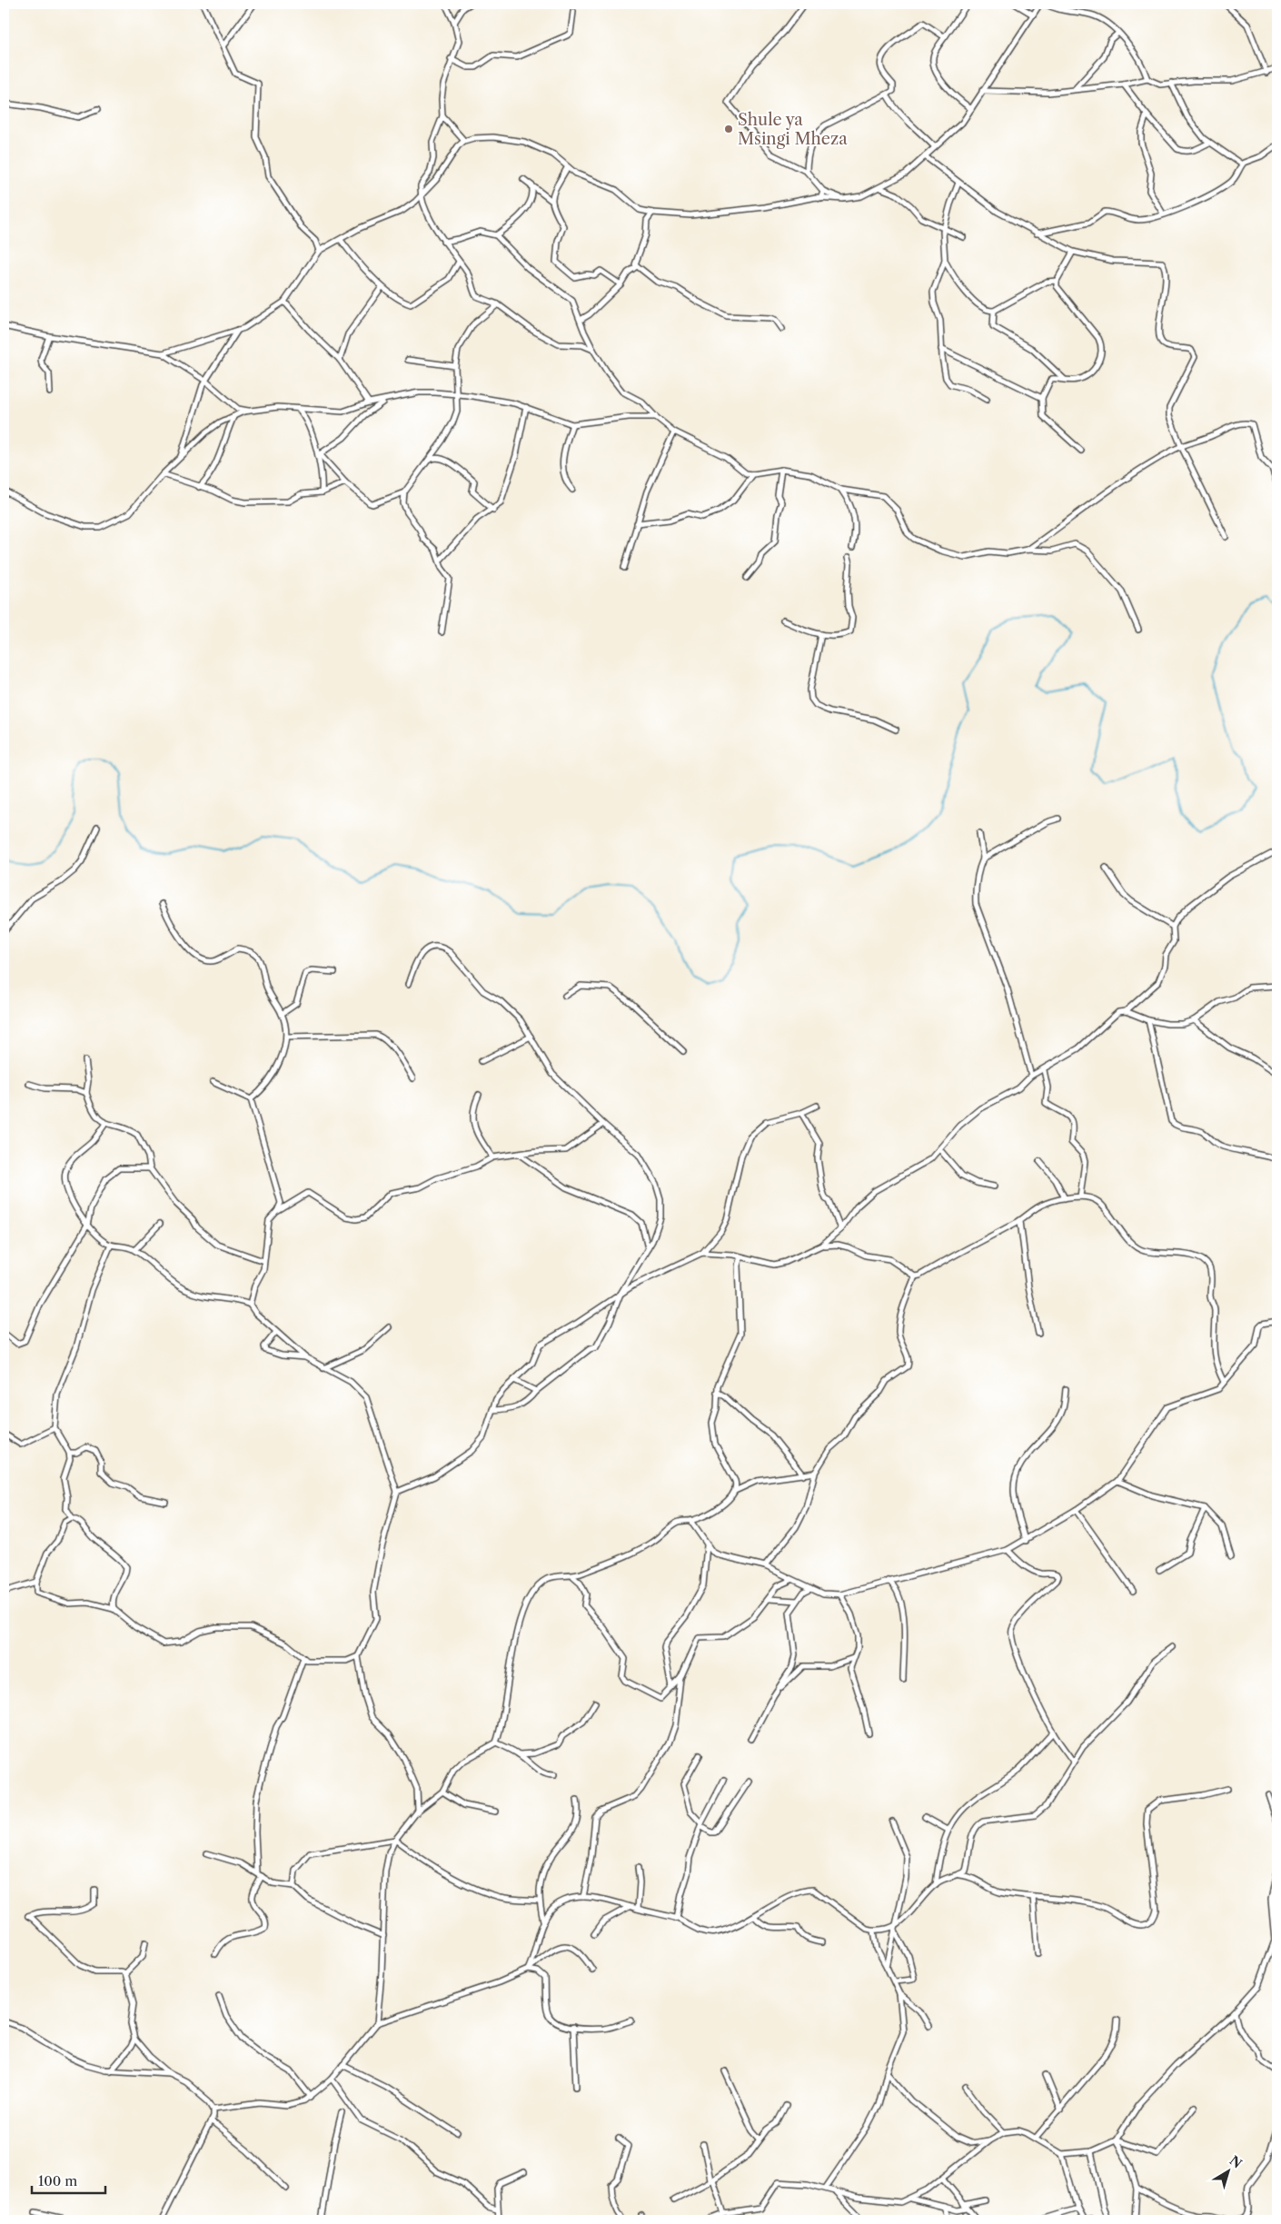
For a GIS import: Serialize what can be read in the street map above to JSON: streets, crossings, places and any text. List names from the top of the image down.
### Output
{
  "places": ["Shule ya Msingi Mheza"],
  "scale_bar": "100 m",
  "north": "top right"
}
